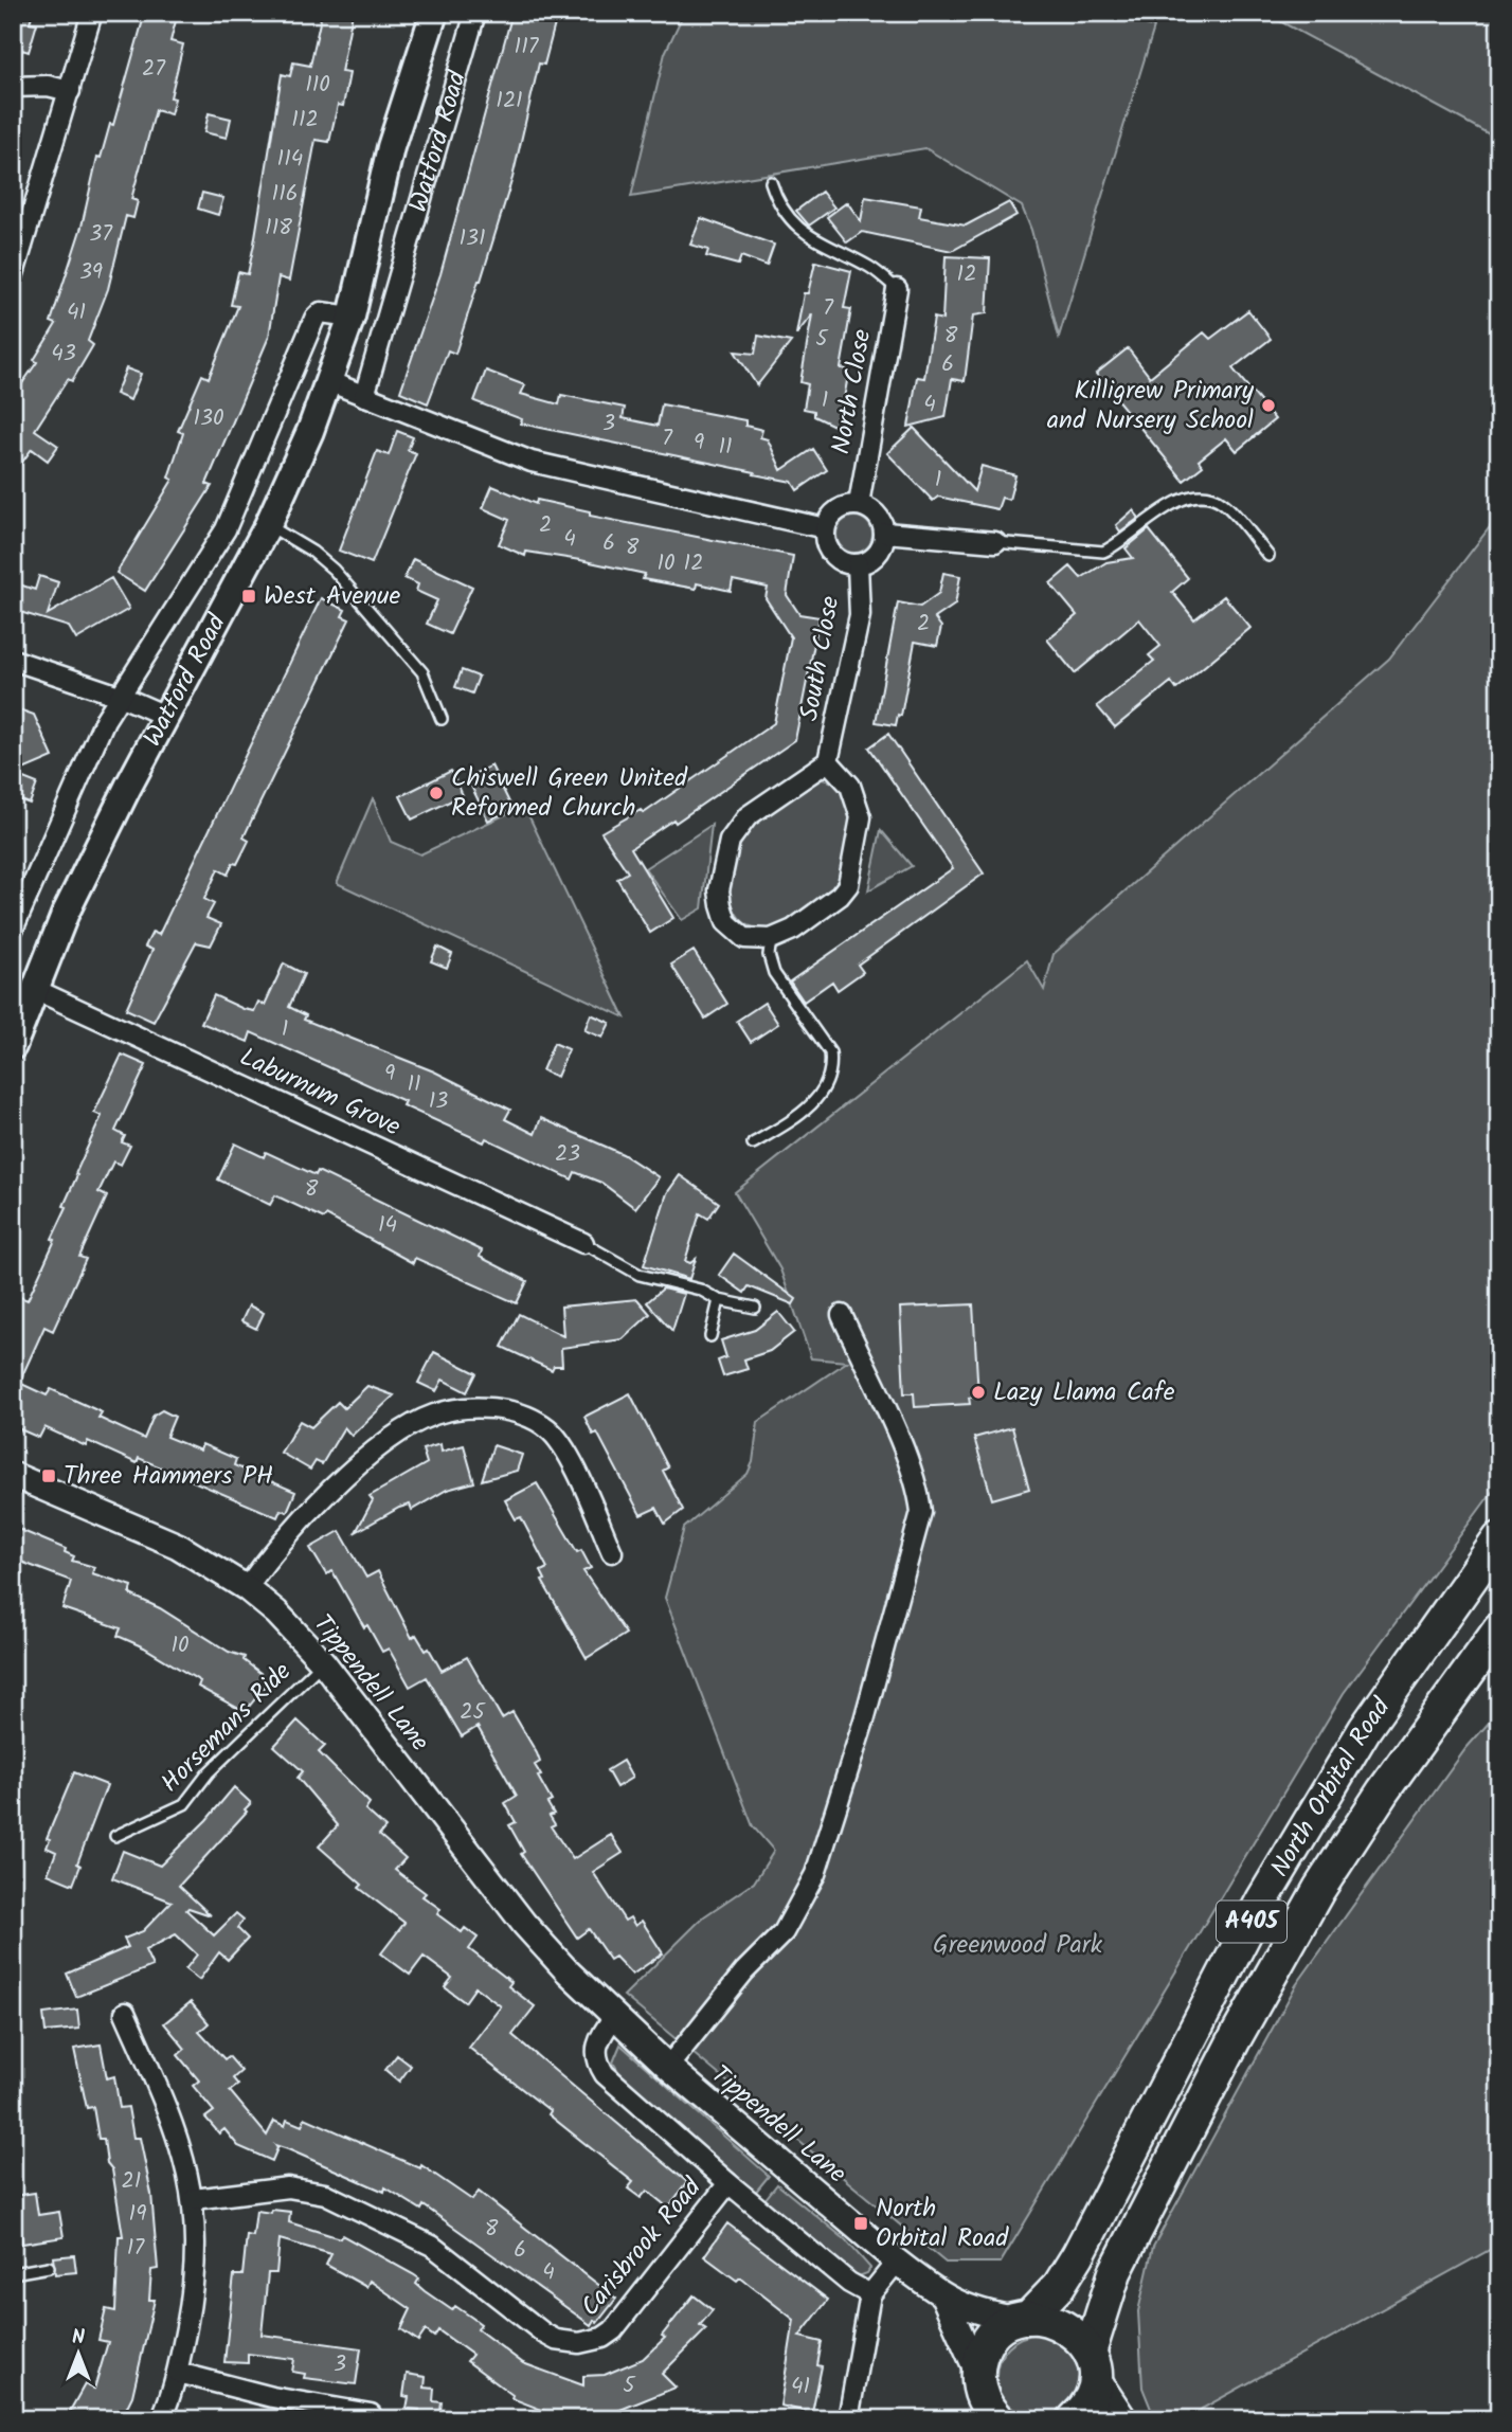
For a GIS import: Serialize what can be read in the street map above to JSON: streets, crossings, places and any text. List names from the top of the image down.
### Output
{
  "streets": {
    "highway": ["North Orbital Road", "A405"],
    "main road": ["Watford Road"],
    "street": [
      "North Close",
      "South Close",
      "Laburnum Grove",
      "Tippendell Lane",
      "Carisbrook Road"
    ],
    "lane": ["Horsemans Ride"]
  },
  "crossings": [
    ["Watford Road", "Laburnum Grove"],
    ["North Close", "South Close"],
    ["Tippendell Lane", "Horsemans Ride"],
    ["Tippendell Lane", "North Orbital Road"]
  ],
  "parks": ["Greenwood Park"],
  "places": {
    "other": ["Killigrew Primary and Nursery School", "Chiswell Green United Reformed Church", "Lazy Llama Cafe"],
    "transit": ["West Avenue", "Three Hammers PH", "North Orbital Road"]
  },
  "house_numbers": [
    "117",
    "27",
    "110",
    "121",
    "112",
    "114",
    "116",
    "118",
    "37",
    "131",
    "39",
    "12",
    "7",
    "41",
    "8",
    "5",
    "43",
    "6",
    "1",
    "4",
    "130",
    "3",
    "7",
    "9",
    "11",
    "1",
    "2",
    "4",
    "6",
    "8",
    "10",
    "12",
    "2",
    "1",
    "9",
    "11",
    "13",
    "23",
    "8",
    "14",
    "10",
    "25",
    "21",
    "19",
    "8",
    "17",
    "6",
    "4",
    "3",
    "5",
    "41"
  ],
  "north": "top"
}
